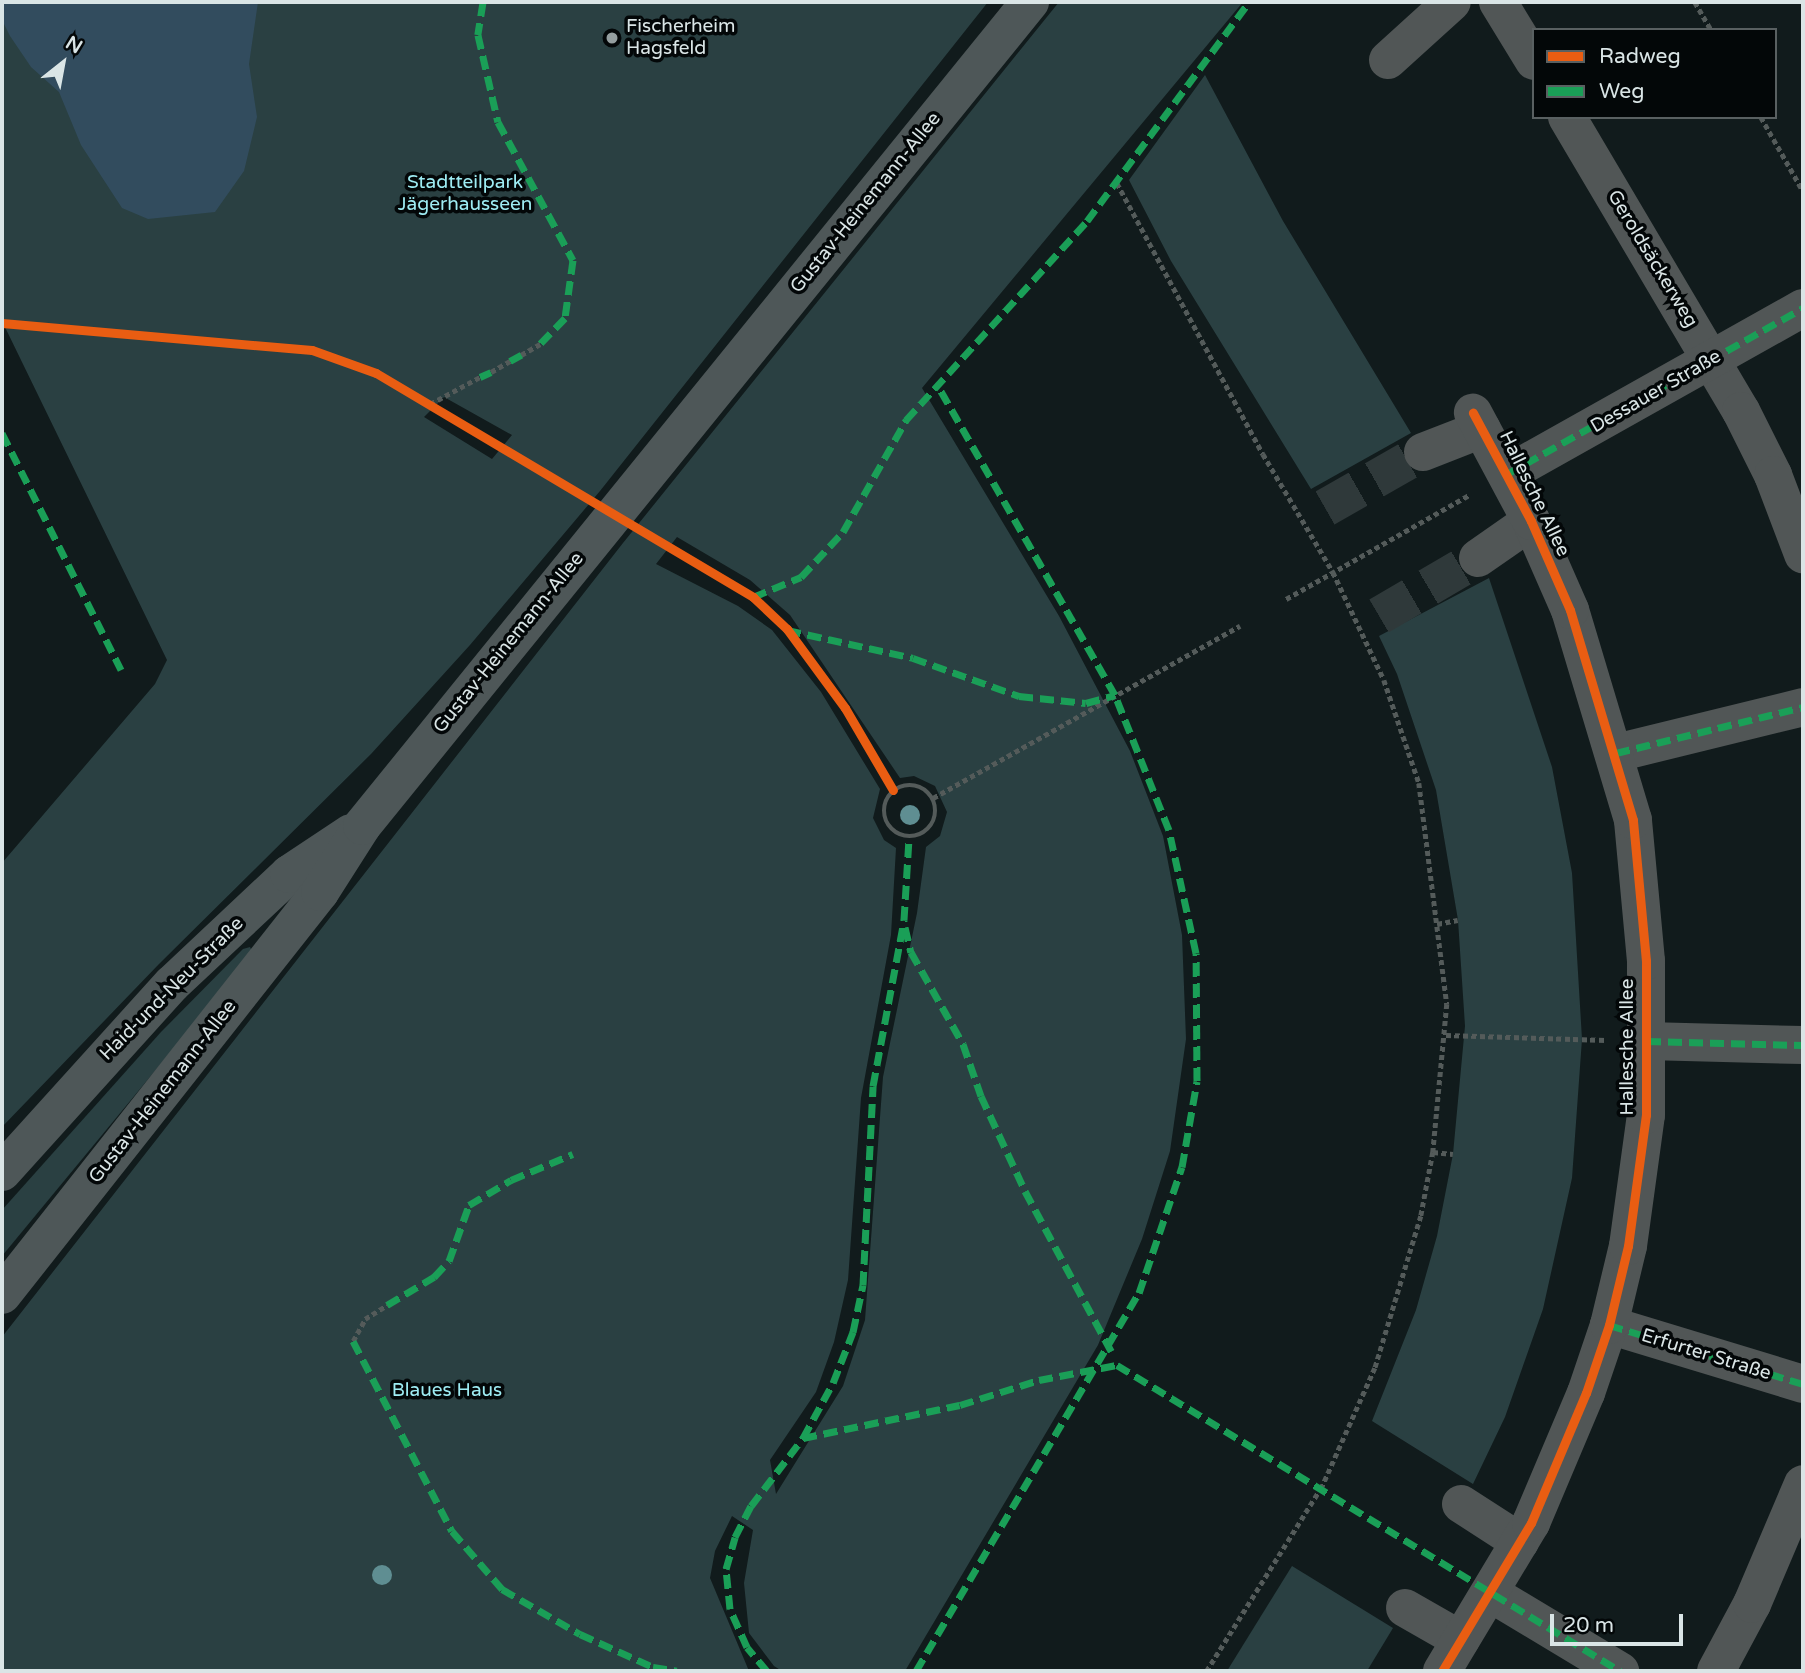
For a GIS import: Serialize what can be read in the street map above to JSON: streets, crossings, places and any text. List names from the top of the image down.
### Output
{
  "streets": {
    "main road": ["Gustav-Heinemann-Allee", "Haid-und-Neu-Straße"],
    "street": [
      "Geroldsäckerweg",
      "Dessauer Straße",
      "Hallesche Allee",
      "Erfurter Straße"
    ]
  },
  "crossings": [
    ["Gustav-Heinemann-Allee", "Haid-und-Neu-Straße"],
    ["Geroldsäckerweg", "Dessauer Straße"],
    ["Dessauer Straße", "Hallesche Allee"],
    ["Hallesche Allee", "Erfurter Straße"]
  ],
  "parks": ["Stadtteilpark Jägerhausseen", "Blaues Haus"],
  "places": ["Fischerheim Hagsfeld"],
  "legend": ["Radweg", "Weg"],
  "scale_bar": "20 m",
  "north": "top right"
}
